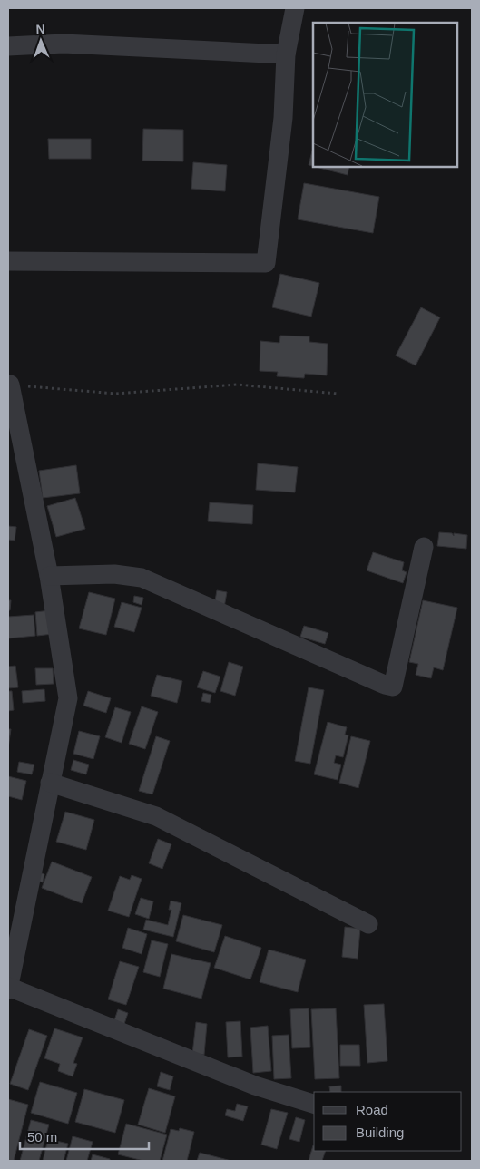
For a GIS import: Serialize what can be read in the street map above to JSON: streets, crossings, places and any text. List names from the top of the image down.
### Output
{
  "legend": ["Road", "Building"],
  "scale_bar": "50 m",
  "north": "top"
}
